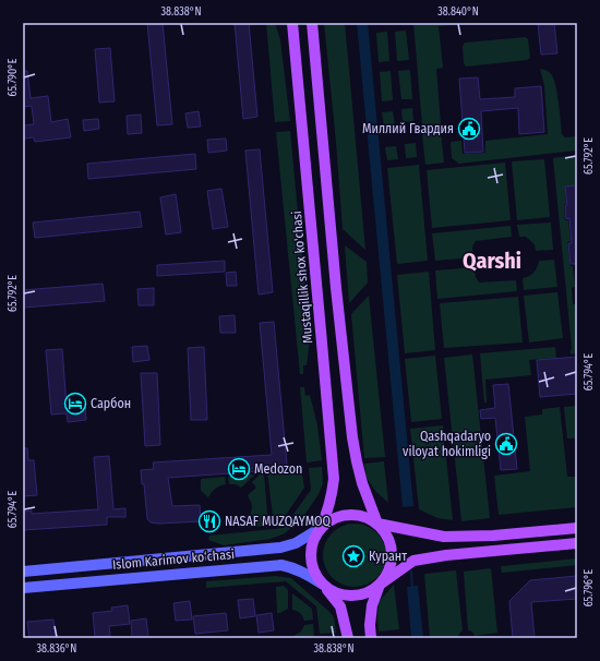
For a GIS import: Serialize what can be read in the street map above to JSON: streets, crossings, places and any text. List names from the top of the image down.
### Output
{
  "streets": {
    "main road": ["Mustaqillik shox ko'chasi", "Islom Karimov ko‘chasi"]
  },
  "crossings": [
    ["Mustaqillik shox ko'chasi", "Islom Karimov ko‘chasi"]
  ],
  "districts": ["Qarshi"],
  "places": {
    "public building": ["Миллий Гвардия", "Qashqadaryo viloyat hokimligi"],
    "hotel": ["Сарбон", "Medozon"],
    "restaurant": ["NASAF MUZQAYMOQ"],
    "place": ["Курант"]
  },
  "coordinates": [
    "38.838°N",
    "38.840°N",
    "65.790°E",
    "65.792°E",
    "65.794°E",
    "65.796°E",
    "38.836°N"
  ]
}
